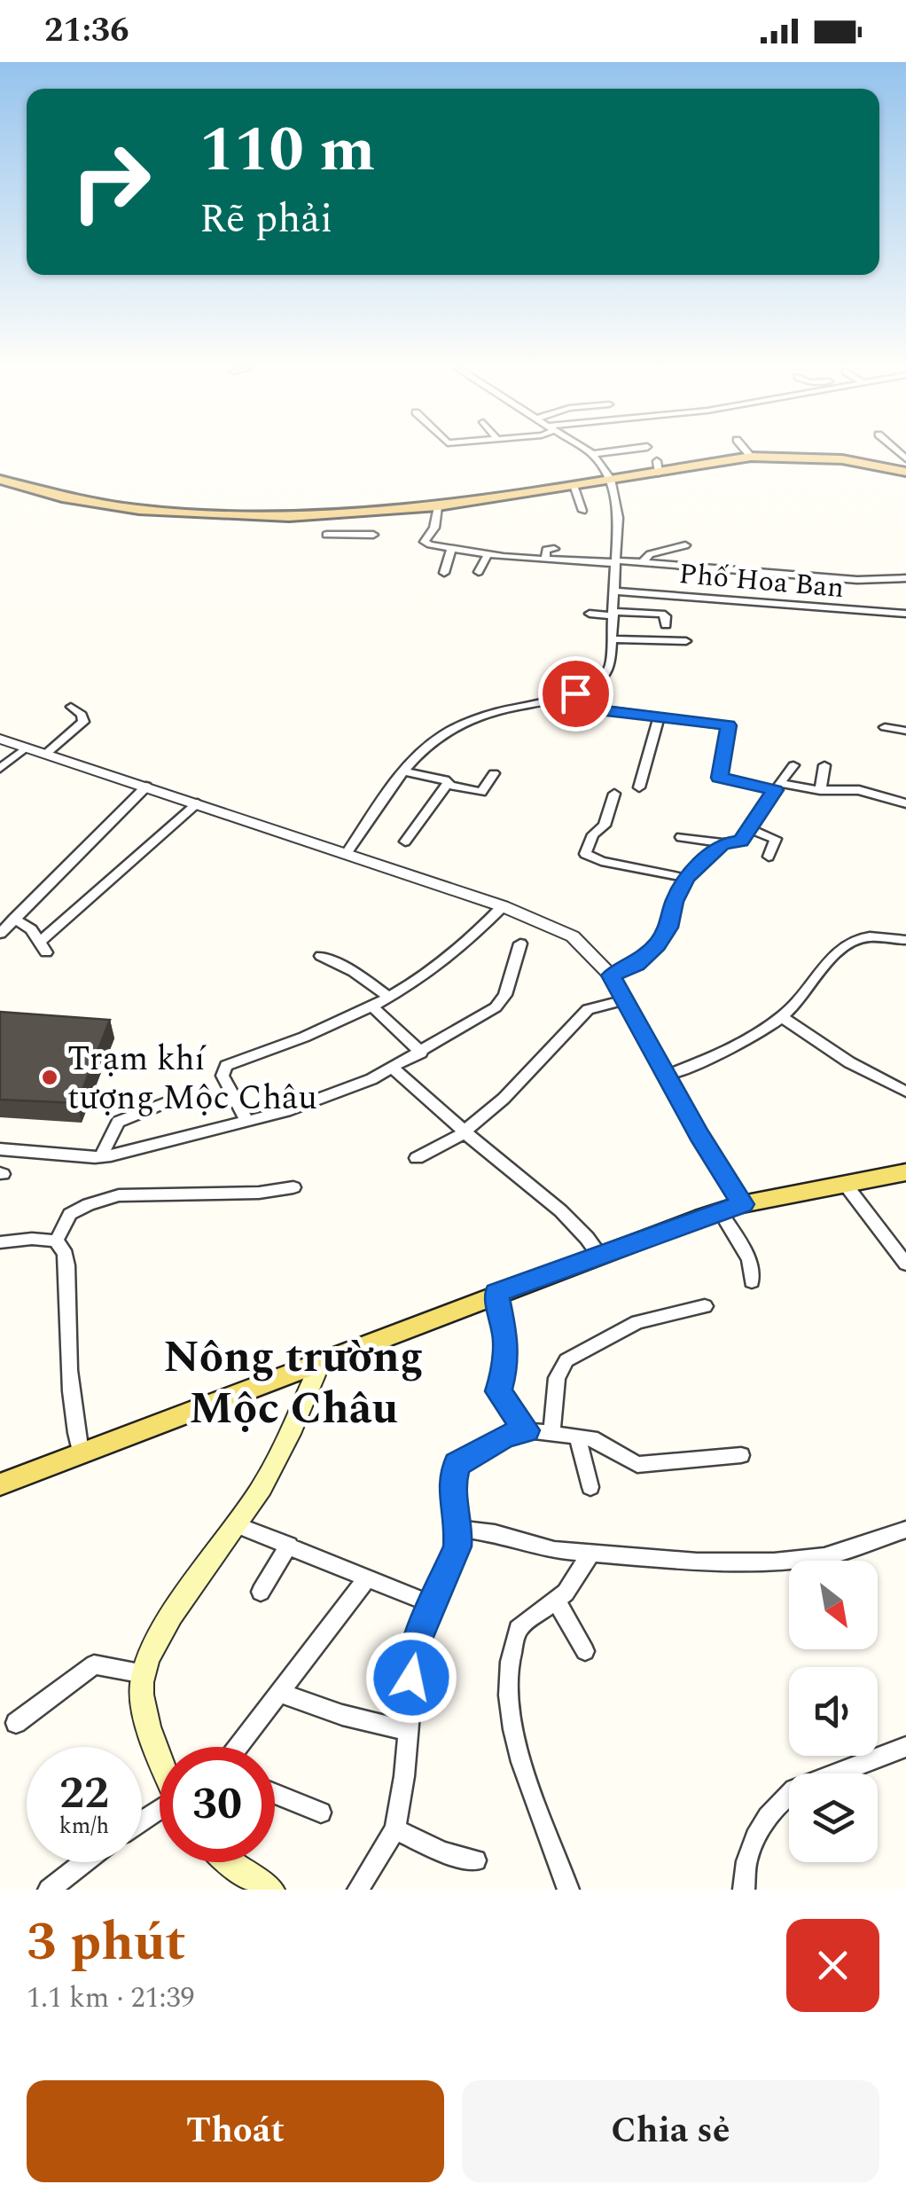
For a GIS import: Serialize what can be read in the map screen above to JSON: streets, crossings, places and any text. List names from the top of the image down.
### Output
{
  "streets": {
    "street": ["Phố Hoa Ban"]
  },
  "districts": ["Nông trường Mộc Châu"],
  "places": ["Trạm khí tượng Mộc Châu"],
  "north": "bottom right",
  "page": {
    "status": "21:36",
    "turn": ["110 m", "Rẽ phải"],
    "speed": "22 km/h",
    "limit": "30",
    "heading": ["3 phút", "1.1 km · 21:39"],
    "buttons": ["Thoát", "Chia sẻ"]
  }
}
